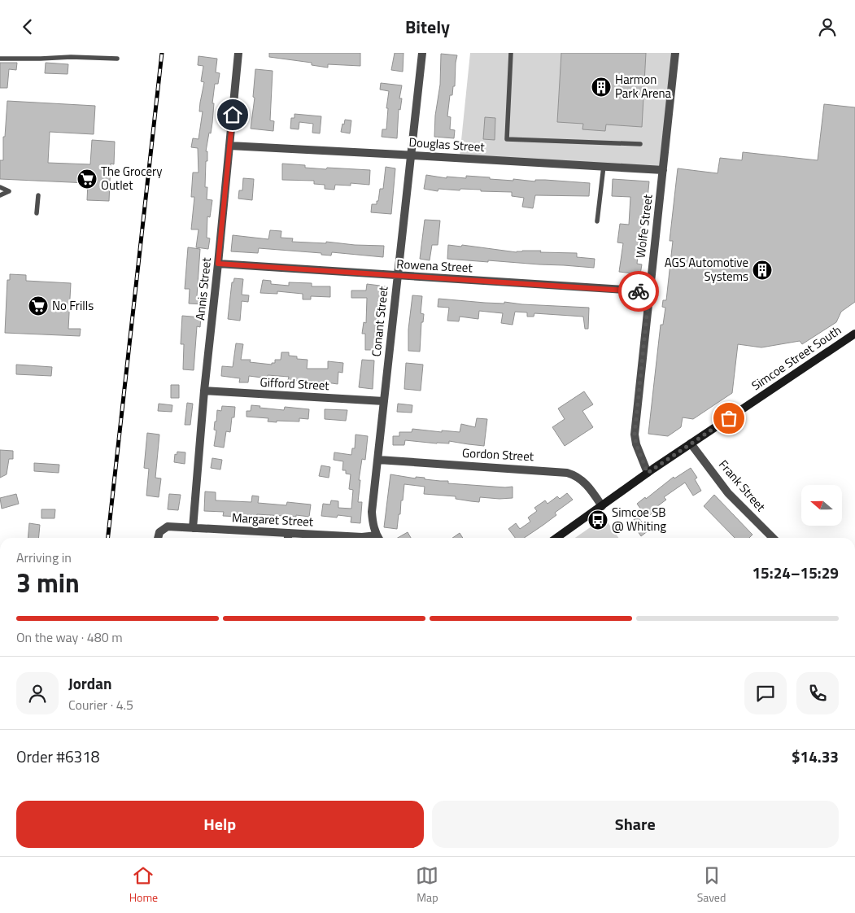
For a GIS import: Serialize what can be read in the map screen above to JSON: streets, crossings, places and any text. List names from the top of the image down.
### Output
{
  "streets": {
    "main road": ["Simcoe Street South"],
    "street": [
      "Douglas Street",
      "Wolfe Street",
      "Rowena Street",
      "Annis Street",
      "Conant Street",
      "Gifford Street",
      "Gordon Street",
      "Frank Street",
      "Margaret Street"
    ]
  },
  "crossings": [
    ["Douglas Street", "Wolfe Street"],
    ["Douglas Street", "Annis Street"],
    ["Douglas Street", "Conant Street"],
    ["Wolfe Street", "Rowena Street"],
    ["Wolfe Street", "Simcoe Street South"],
    ["Rowena Street", "Annis Street"],
    ["Rowena Street", "Conant Street"],
    ["Annis Street", "Gifford Street"],
    ["Annis Street", "Margaret Street"],
    ["Conant Street", "Gifford Street"],
    ["Conant Street", "Gordon Street"],
    ["Simcoe Street South", "Gordon Street"],
    ["Simcoe Street South", "Frank Street"]
  ],
  "places": {
    "building": ["Harmon Park Arena", "AGS Automotive Systems"],
    "supermarket": ["The Grocery Outlet", "No Frills"],
    "bus stop": ["Simcoe SB @ Whiting"]
  },
  "north": "left",
  "page": {
    "header": "Bitely",
    "heading": ["3 min", "Arriving in", "15:24–15:29"],
    "panel": [
      "Jordan",
      "Courier · 4.5",
      "Order #6318",
      "$14.33"
    ],
    "bar": "On the way · 480 m",
    "buttons": ["Help", "Share"],
    "tabs": ["Home", "Map", "Saved"]
  }
}
